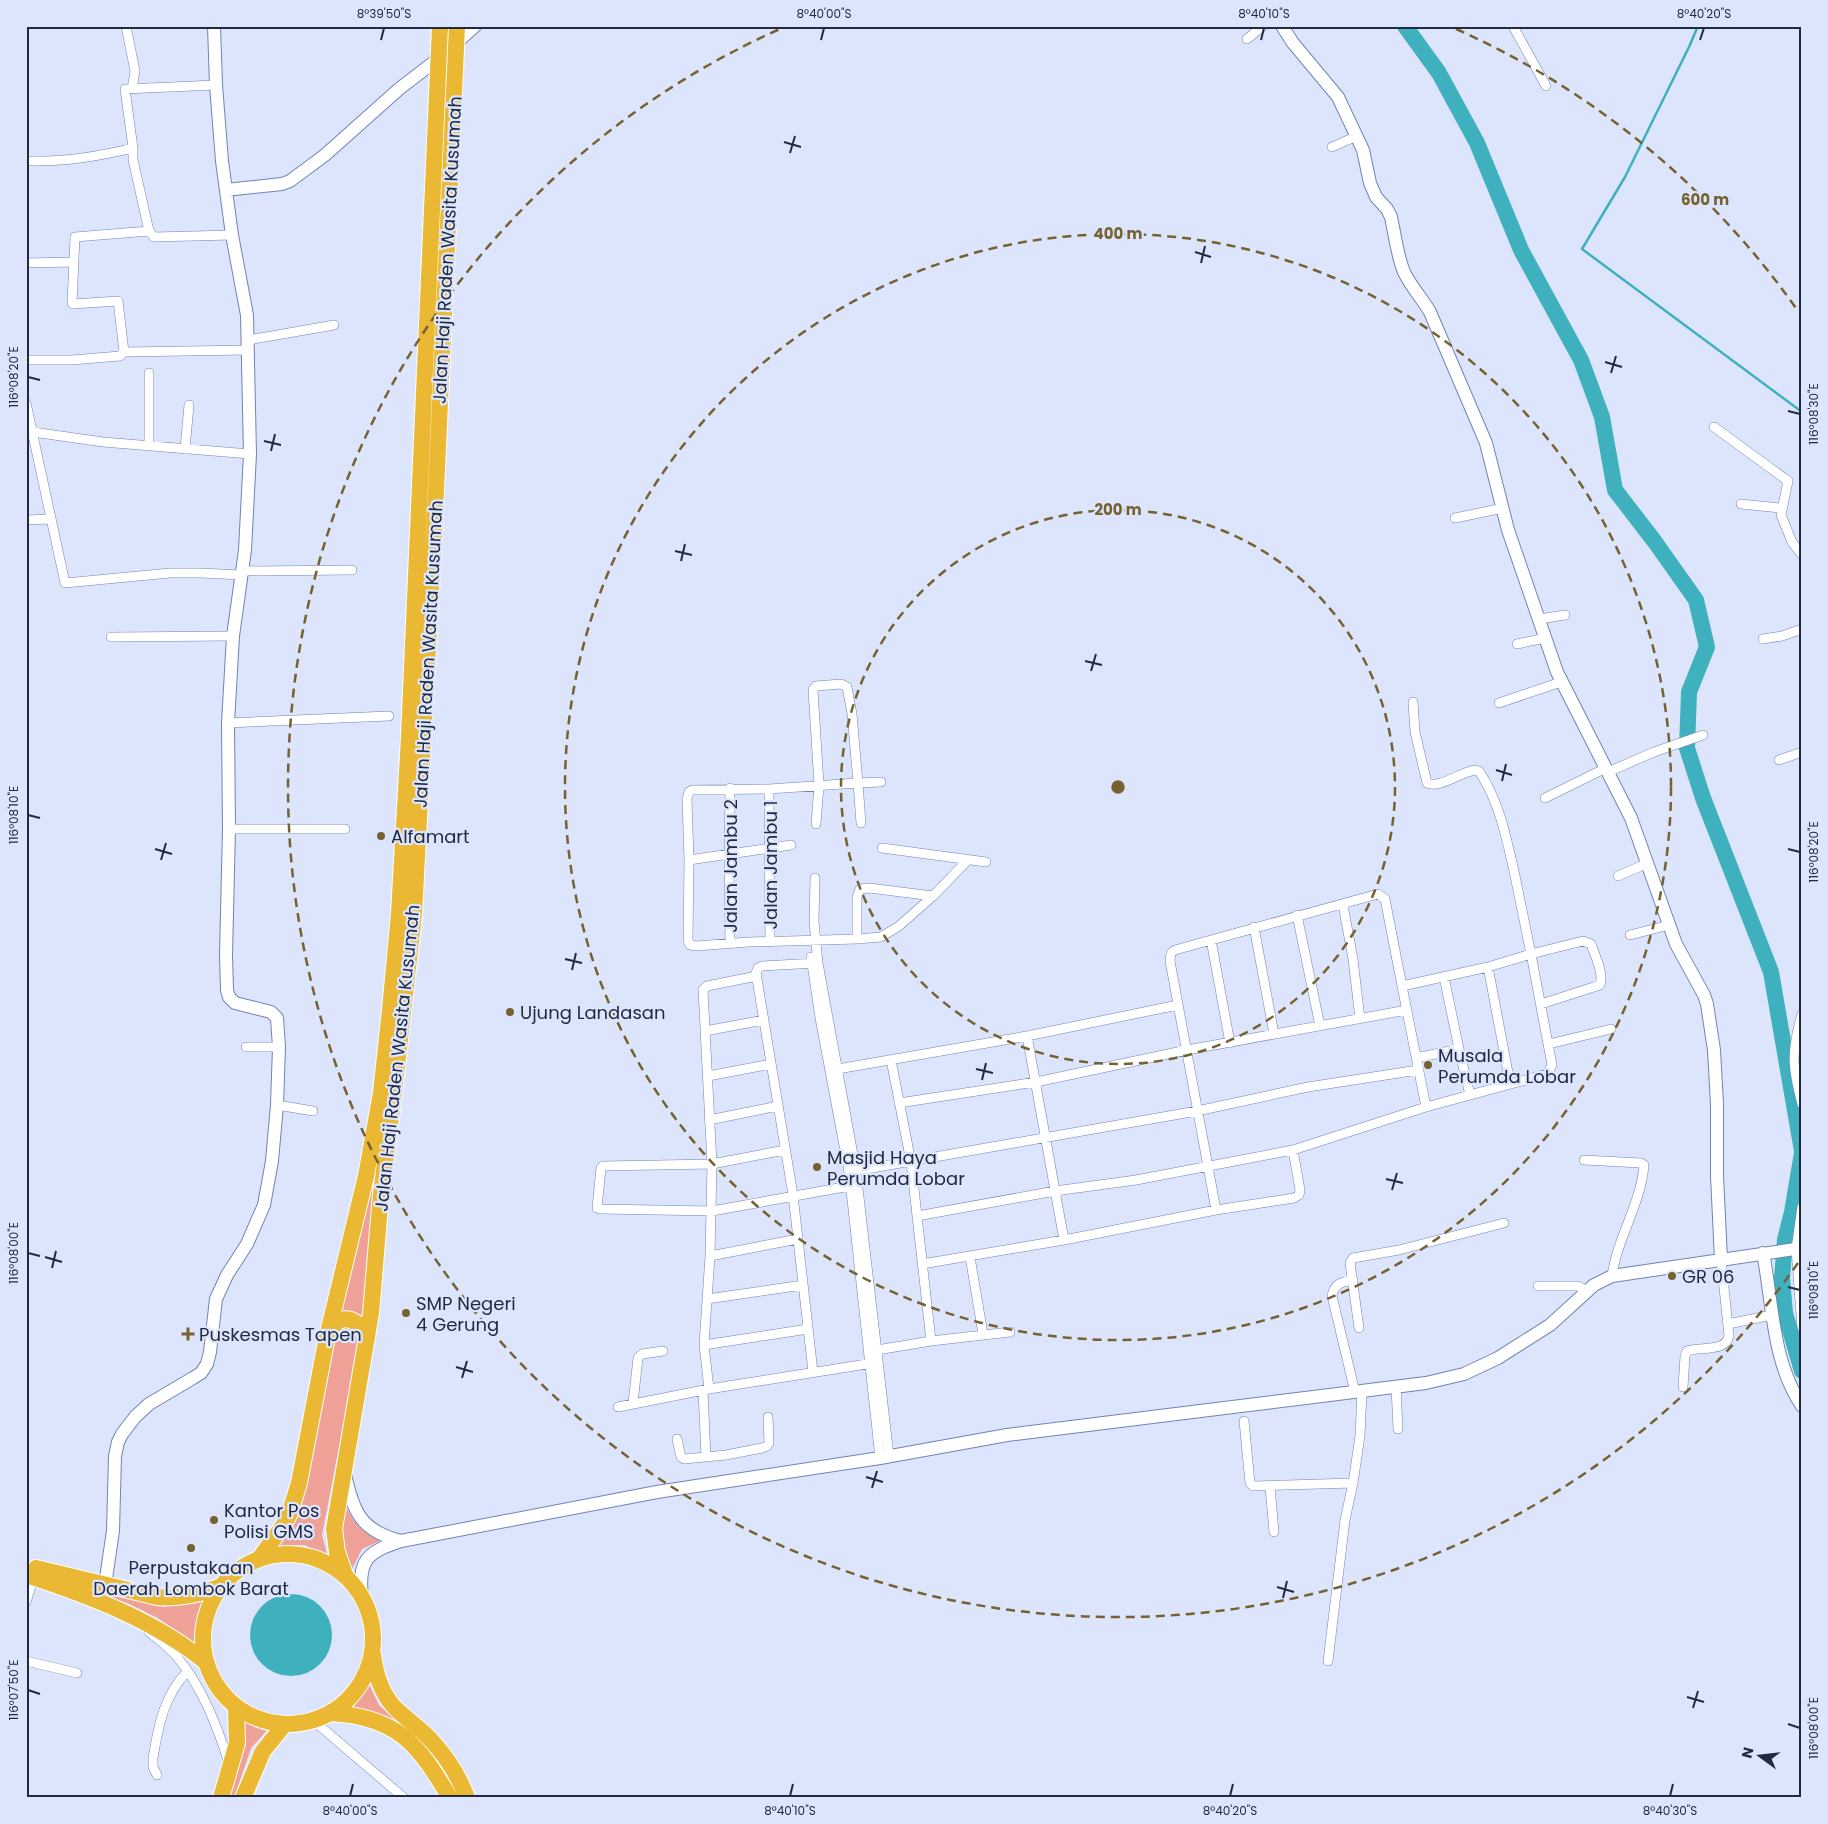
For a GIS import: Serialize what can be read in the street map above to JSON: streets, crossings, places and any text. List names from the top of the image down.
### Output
{
  "streets": {
    "highway": ["Jalan Haji Raden Wasita Kusumah"],
    "street": ["Jalan Jambu 1", "Jalan Jambu 2"]
  },
  "places": {
    "other": [
      "Alfamart",
      "Ujung Landasan",
      "Musala Perumda Lobar",
      "Masjid Haya Perumda Lobar",
      "GR 06",
      "SMP Negeri 4 Gerung",
      "Kantor Pos Polisi GMS",
      "Perpustakaan Daerah Lombok Barat"
    ],
    "health": ["Puskesmas Tapen"]
  },
  "north": "left",
  "coordinates": [
    "8°39'50\"S",
    "8°40'00\"S",
    "8°40'10\"S",
    "8°40'20\"S",
    "116°08'20\"E",
    "116°08'30\"E",
    "116°08'10\"E",
    "116°08'00\"E",
    "116°07'50\"E",
    "8°40'30\"S"
  ],
  "rings": ["600 m", "400 m", "200 m"]
}
